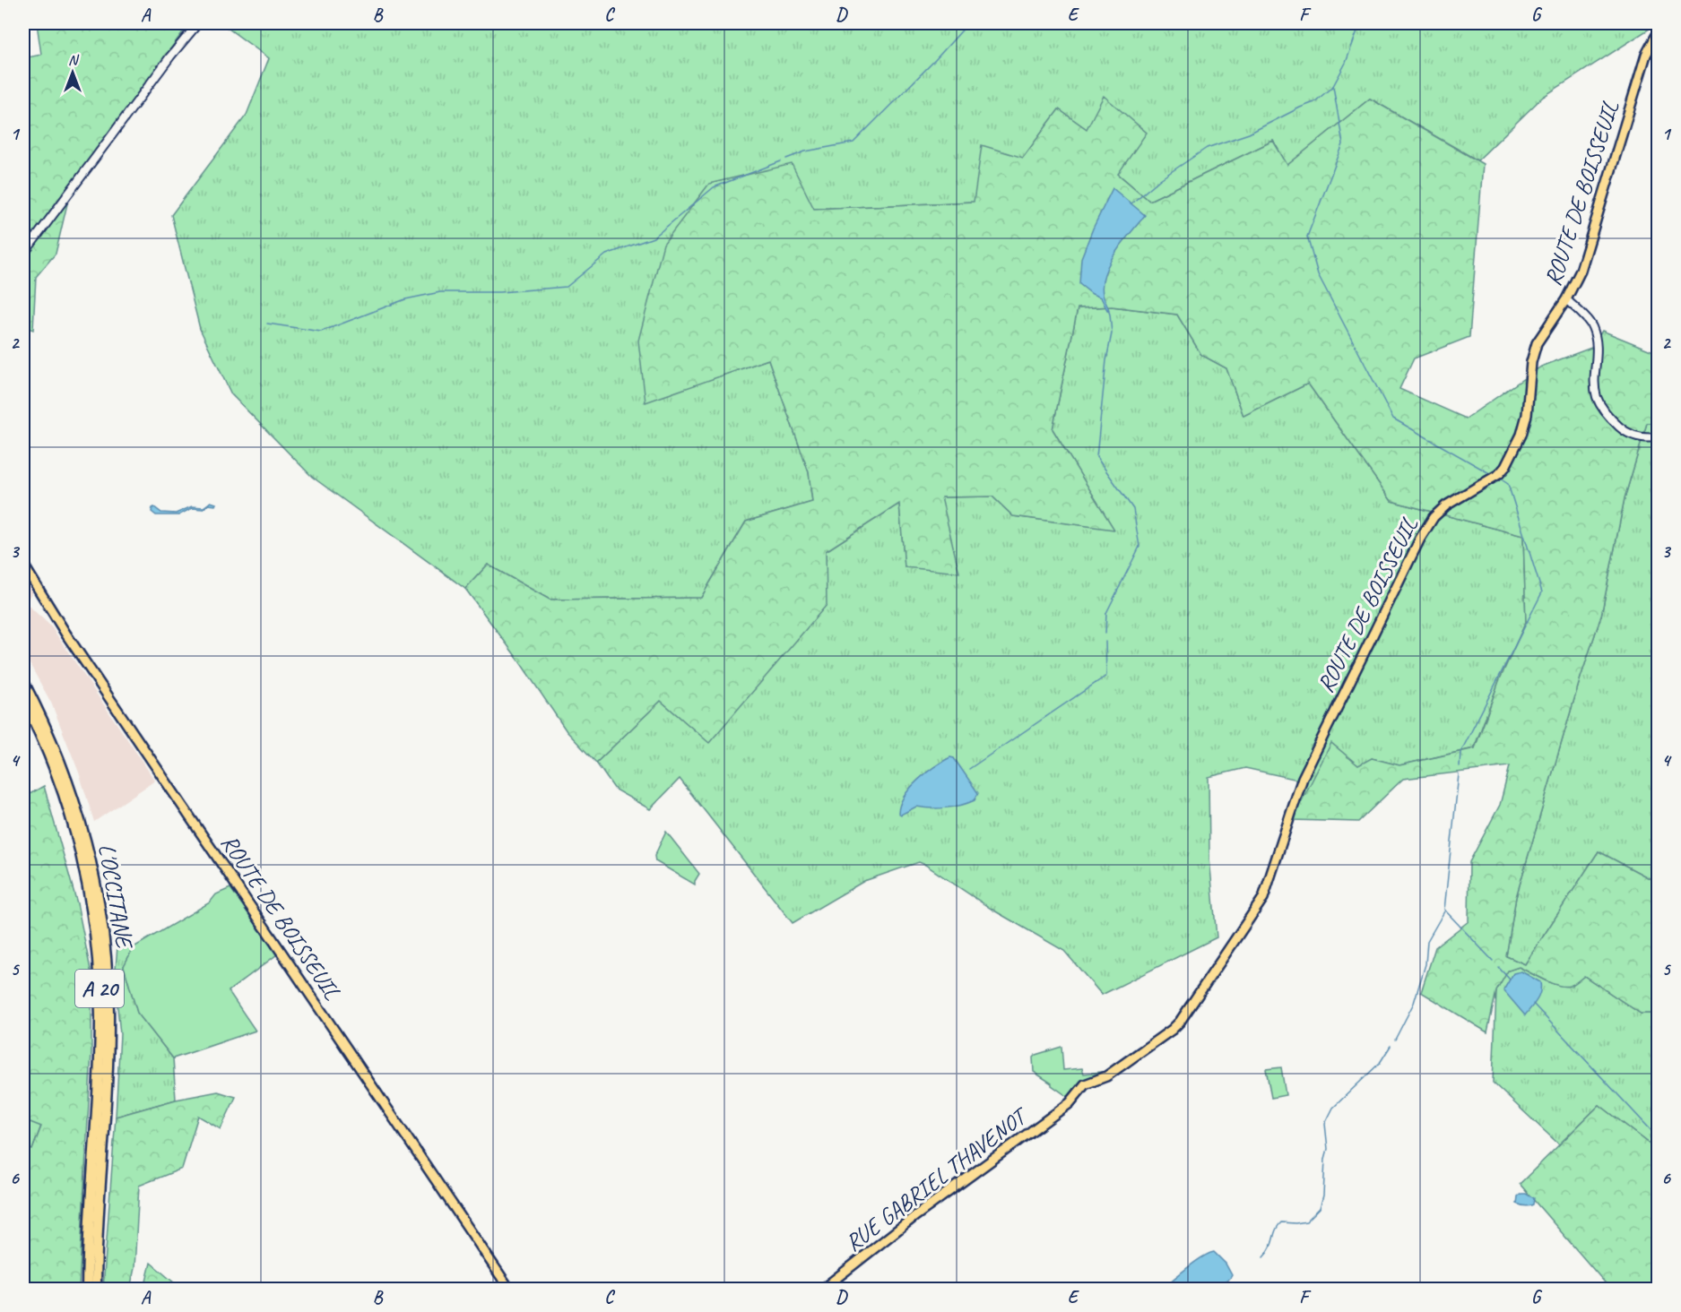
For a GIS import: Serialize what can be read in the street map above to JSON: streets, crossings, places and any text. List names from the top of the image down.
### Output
{
  "streets": {
    "highway": ["L'OCCITANE", "A 20"],
    "main road": ["ROUTE DE BOISSEUIL", "RUE GABRIEL THAVENOT"]
  },
  "crossings": [
    ["ROUTE DE BOISSEUIL", "RUE GABRIEL THAVENOT"]
  ],
  "north": "top",
  "grid": {
    "columns": [
      "A",
      "B",
      "C",
      "D",
      "E",
      "F",
      "G"
    ],
    "rows": [
      "1",
      "2",
      "3",
      "4",
      "5",
      "6"
    ]
  }
}
